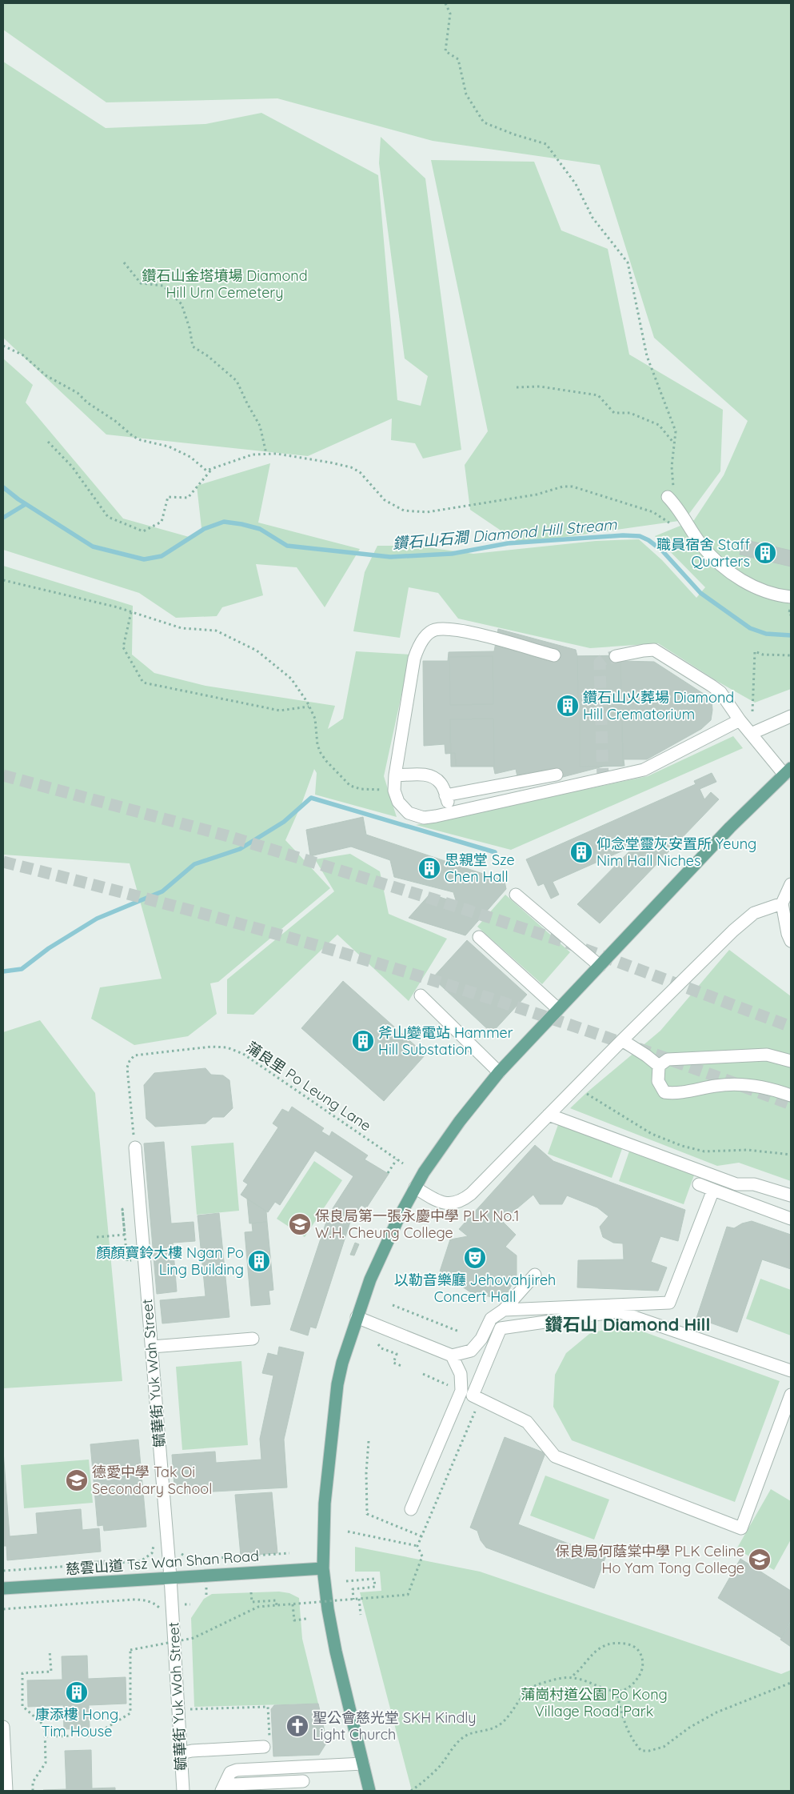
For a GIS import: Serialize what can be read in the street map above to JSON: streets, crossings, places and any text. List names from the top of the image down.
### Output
{
  "streets": {
    "main road": ["慈雲山道 Tsz Wan Shan Road"],
    "street": ["毓華街 Yuk Wah Street"],
    "path": ["蒲良里 Po Leung Lane"]
  },
  "crossings": [
    ["蒲良里 Po Leung Lane", "毓華街 Yuk Wah Street"],
    ["毓華街 Yuk Wah Street", "慈雲山道 Tsz Wan Shan Road"]
  ],
  "districts": ["鑽石山 Diamond Hill"],
  "water": ["鑽石山石澗 Diamond Hill Stream"],
  "parks": ["鑽石山金塔墳場 Diamond Hill Urn Cemetery", "蒲崗村道公園 Po Kong Village Road Park"],
  "places": {
    "building": [
      "職員宿舍 Staff Quarters",
      "鑽石山火葬場 Diamond Hill Crematorium",
      "仰念堂靈灰安置所 Yeung Nim Hall Niches",
      "思親堂 Sze Chen Hall",
      "斧山變電站 Hammer Hill Substation",
      "顏顏寶鈴大樓 Ngan Po Ling Building",
      "康添樓 Hong Tim House"
    ],
    "school or university": ["保良局第一張永慶中學 PLK No.1 W.H. Cheung College", "德愛中學 Tak Oi Secondary School", "保良局何蔭棠中學 PLK Celine Ho Yam Tong College"],
    "theatre": ["以勒音樂廳 Jehovahjireh Concert Hall"],
    "church": ["聖公會慈光堂 SKH Kindly Light Church"]
  }
}
